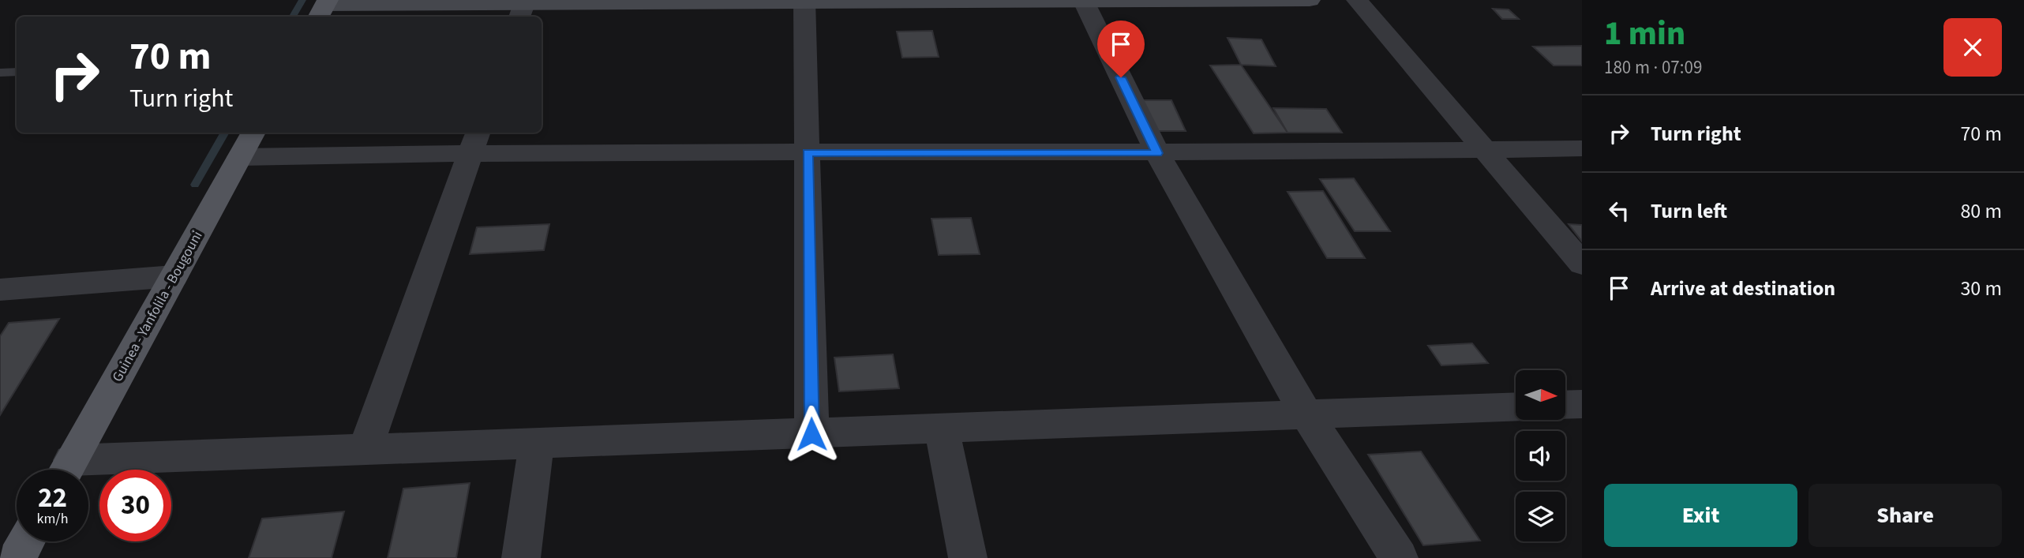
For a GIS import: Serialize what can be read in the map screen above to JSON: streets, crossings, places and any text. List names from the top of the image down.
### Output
{
  "streets": {
    "main road": ["Guinea - Yanfolila - Bougouni"]
  },
  "north": "right",
  "page": {
    "heading": ["1 min", "180 m · 07:09"],
    "turn": ["70 m", "Turn right"],
    "list": [
      {
        "name": "Turn right",
        "value": "70 m"
      },
      {
        "name": "Turn left",
        "value": "80 m"
      },
      {
        "name": "Arrive at destination",
        "value": "30 m"
      }
    ],
    "speed": "22 km/h",
    "limit": "30",
    "buttons": ["Exit", "Share"]
  }
}
